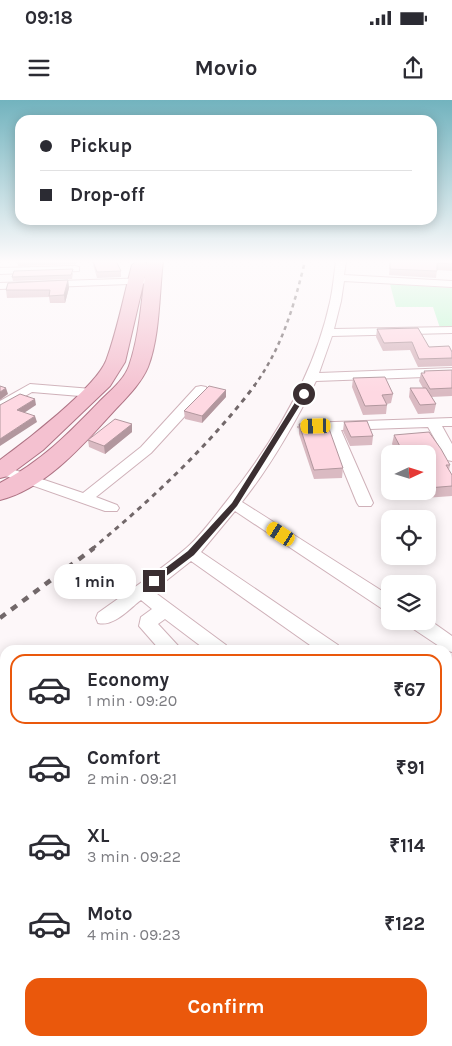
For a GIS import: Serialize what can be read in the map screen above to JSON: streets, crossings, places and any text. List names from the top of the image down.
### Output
{
  "north": "right",
  "page": {
    "status": "09:18",
    "header": "Movio",
    "banner": ["Pickup", "Drop-off"],
    "bubble": "1 min",
    "list": [
      {
        "name": "Economy",
        "note": "1 min · 09:20",
        "value": "₹67"
      },
      {
        "name": "Comfort",
        "note": "2 min · 09:21",
        "value": "₹91"
      },
      {
        "name": "XL",
        "note": "3 min · 09:22",
        "value": "₹114"
      },
      {
        "name": "Moto",
        "note": "4 min · 09:23",
        "value": "₹122"
      }
    ],
    "buttons": "Confirm"
  }
}
